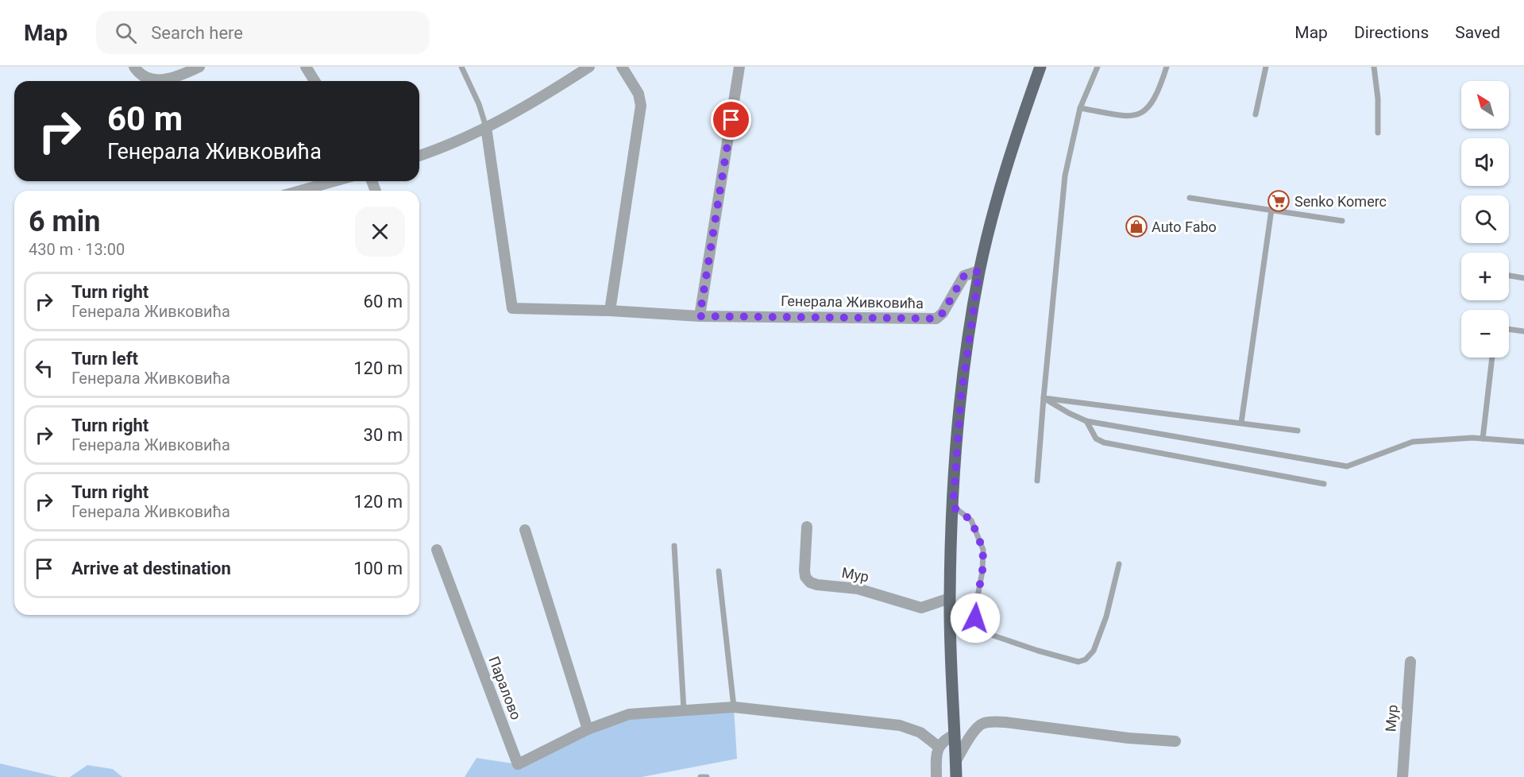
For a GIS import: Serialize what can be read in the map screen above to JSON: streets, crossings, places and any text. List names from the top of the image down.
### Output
{
  "streets": {
    "street": ["Генерала Живковића", "Мур", "Паралово"]
  },
  "places": {
    "supermarket": ["Senko Komerc"],
    "shop": ["Auto Fabo"]
  },
  "north": "top left",
  "page": {
    "header": "Map",
    "search": "Search here",
    "nav": ["Map", "Directions", "Saved"],
    "map_buttons": ["+", "−"],
    "turn": ["60 m", "Генерала Живковића"],
    "heading": ["6 min", "430 m · 13:00"],
    "list": [
      {
        "name": "Turn right",
        "note": "Генерала Живковића",
        "value": "60 m"
      },
      {
        "name": "Turn left",
        "note": "Генерала Живковића",
        "value": "120 m"
      },
      {
        "name": "Turn right",
        "note": "Генерала Живковића",
        "value": "30 m"
      },
      {
        "name": "Turn right",
        "note": "Генерала Живковића",
        "value": "120 m"
      },
      {
        "name": "Arrive at destination",
        "value": "100 m"
      }
    ]
  }
}
